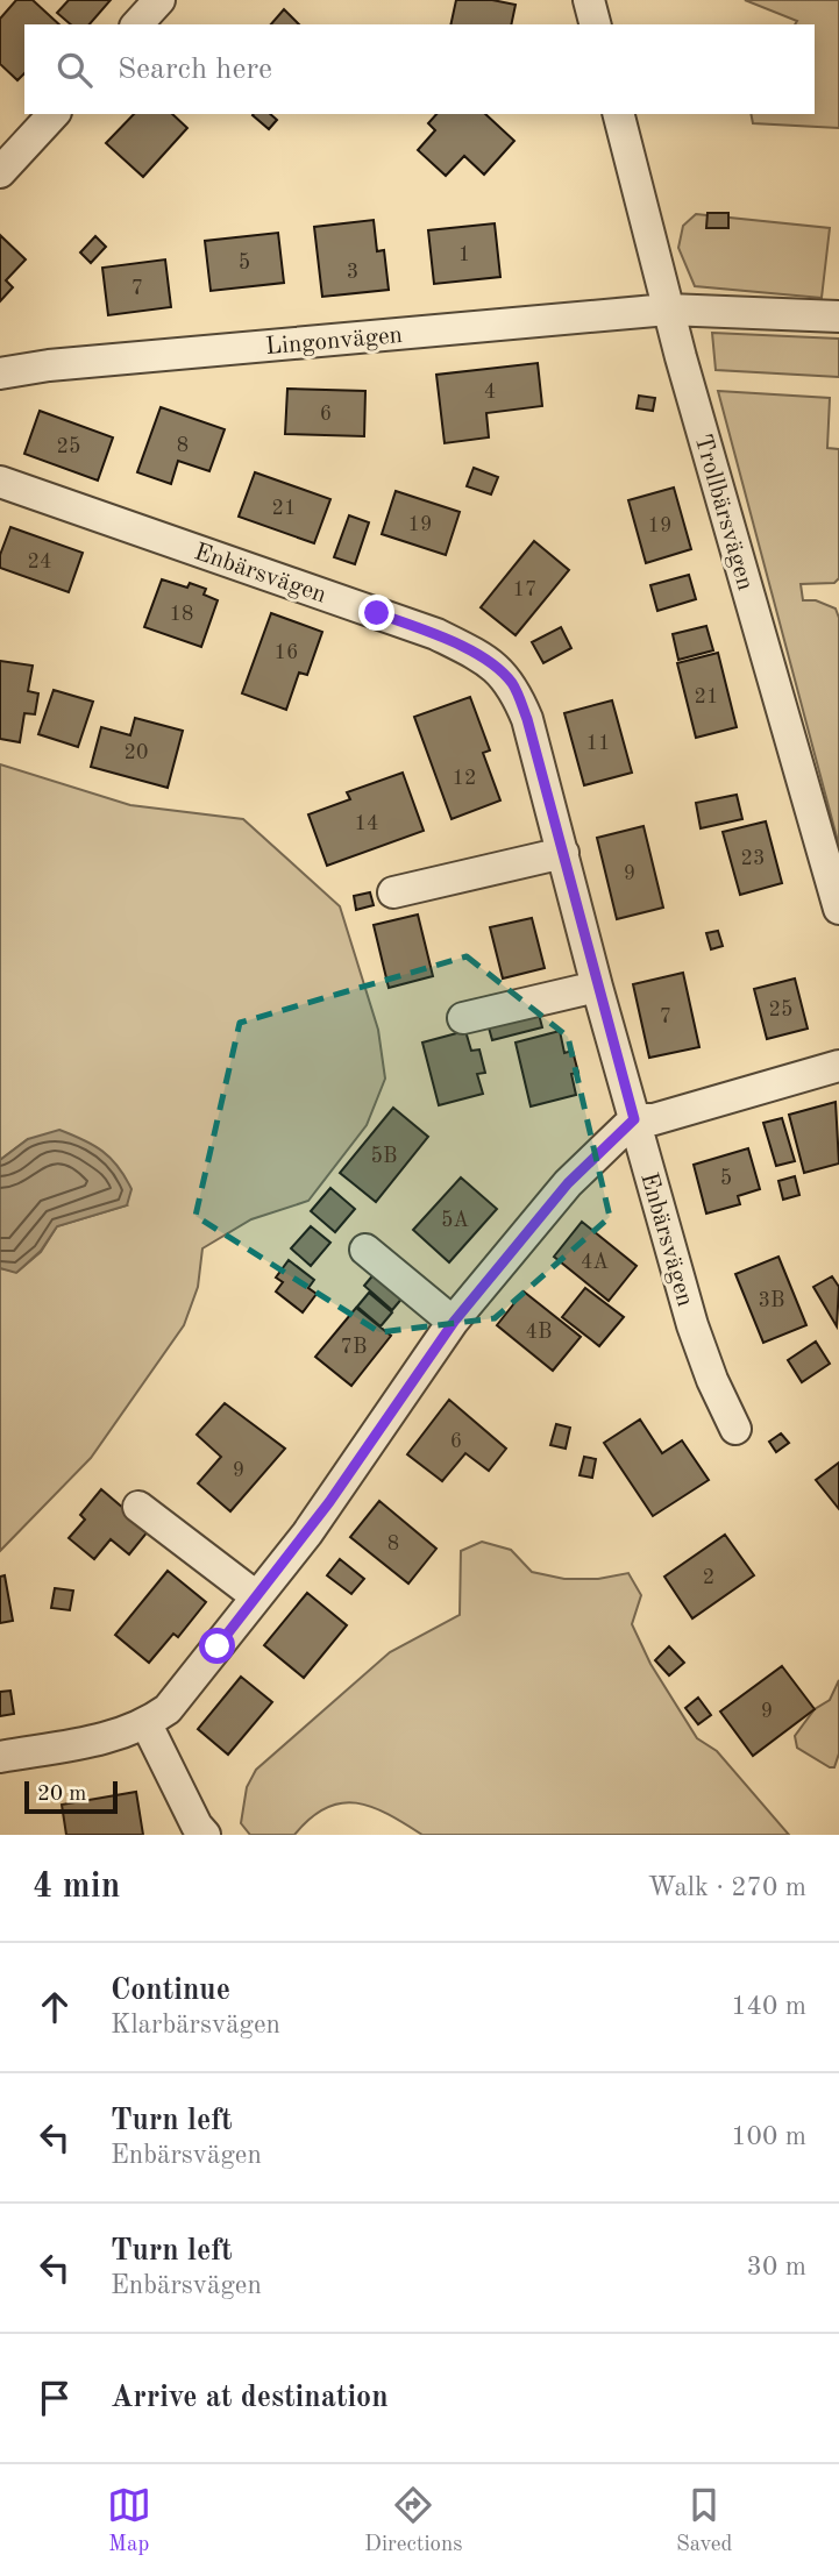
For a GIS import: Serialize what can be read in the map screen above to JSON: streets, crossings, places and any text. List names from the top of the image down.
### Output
{
  "streets": {
    "street": ["Lingonvägen", "Trollbärsvägen", "Enbärsvägen"]
  },
  "crossings": [
    ["Lingonvägen", "Trollbärsvägen"]
  ],
  "house_numbers": [
    "1",
    "5",
    "3",
    "7",
    "4",
    "6",
    "8",
    "25",
    "21",
    "19",
    "19",
    "24",
    "17",
    "18",
    "16",
    "21",
    "11",
    "20",
    "12",
    "14",
    "23",
    "9",
    "25",
    "7",
    "5B",
    "5",
    "5A",
    "4A",
    "3B",
    "4B",
    "7B",
    "6",
    "9",
    "8",
    "2",
    "9"
  ],
  "scale_bar": "20 m",
  "page": {
    "search": "Search here",
    "scale": "20 m",
    "heading": ["4 min", "Walk · 270 m"],
    "list": [
      ["Continue", "Klarbärsvägen", "140 m"],
      ["Turn left", "Enbärsvägen", "100 m"],
      ["Turn left", "Enbärsvägen", "30 m"],
      "Arrive at destination"
    ],
    "nav": ["Map", "Directions", "Saved"]
  }
}
